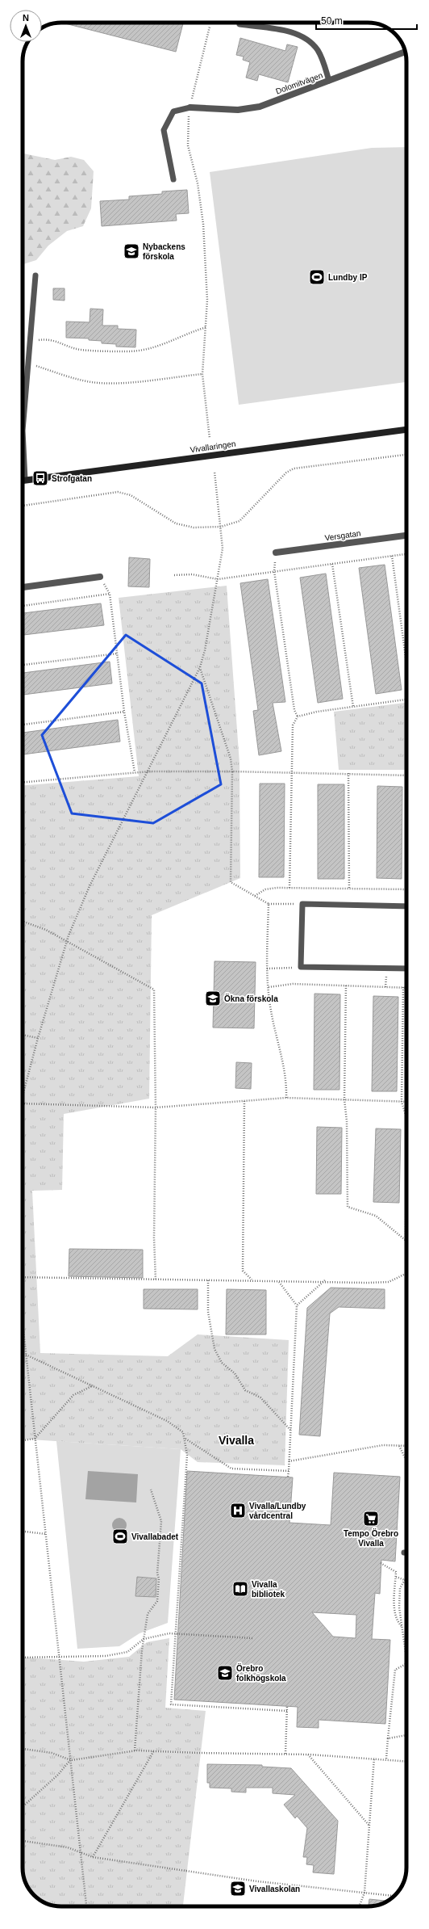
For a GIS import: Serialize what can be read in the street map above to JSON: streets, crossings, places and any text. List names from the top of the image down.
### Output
{
  "streets": {
    "street": ["Dolomitvägen", "Vivallaringen", "Versgatan"]
  },
  "districts": ["Vivalla"],
  "places": {
    "school or university": [
      "Nybackens förskola",
      "Ökna förskola",
      "Örebro folkhögskola",
      "Vivallaskolan"
    ],
    "sports": ["Lundby IP", "Vivallabadet"],
    "bus stop": ["Strofgatan"],
    "hospital": ["Vivalla/Lundby vårdcentral"],
    "supermarket": ["Tempo Örebro Vivalla"],
    "library": ["Vivalla bibliotek"]
  },
  "scale_bar": "50 m",
  "north": "top"
}
